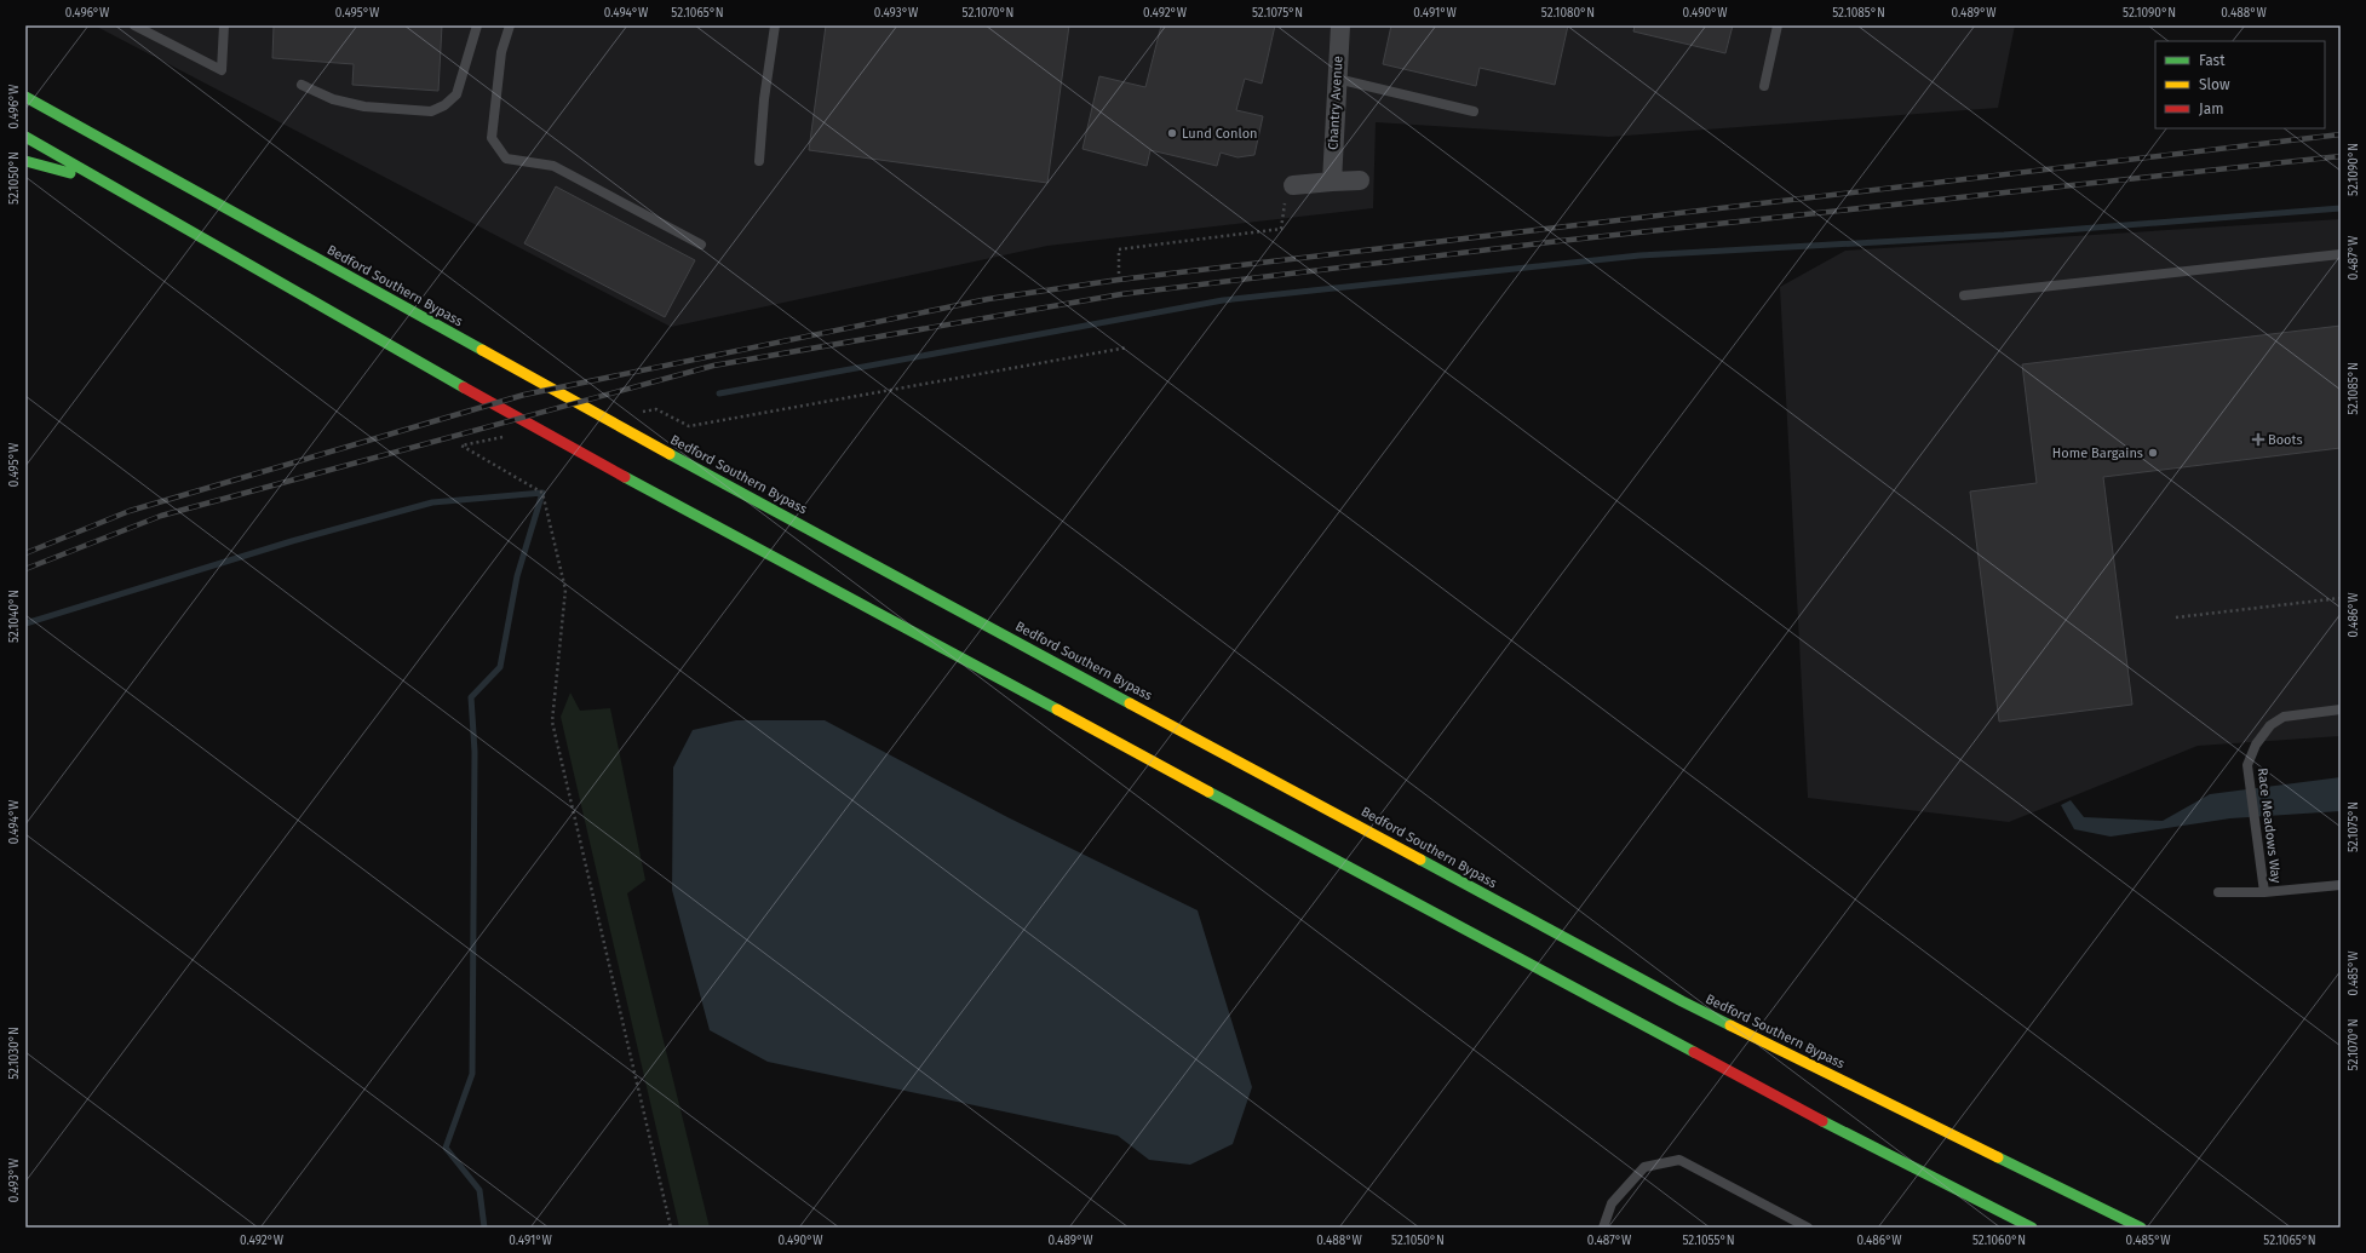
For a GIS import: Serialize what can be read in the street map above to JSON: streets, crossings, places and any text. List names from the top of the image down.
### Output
{
  "streets": {
    "highway": ["Bedford Southern Bypass"],
    "street": ["Chantry Avenue"],
    "lane": ["Race Meadows Way"]
  },
  "places": {
    "other": ["Lund Conlon", "Home Bargains"],
    "health": ["Boots"]
  },
  "legend": ["Fast", "Slow", "Jam"],
  "coordinates": [
    "0.496°W",
    "0.495°W",
    "0.494°W",
    "52.1065°N",
    "0.493°W",
    "52.1070°N",
    "0.492°W",
    "52.1075°N",
    "0.491°W",
    "52.1080°N",
    "0.490°W",
    "52.1085°N",
    "0.489°W",
    "52.1090°N",
    "0.488°W",
    "52.1050°N",
    "0.487°W",
    "0.486°W",
    "52.1040°N",
    "0.485°W",
    "52.1030°N",
    "52.1055°N",
    "52.1060°N"
  ]
}
